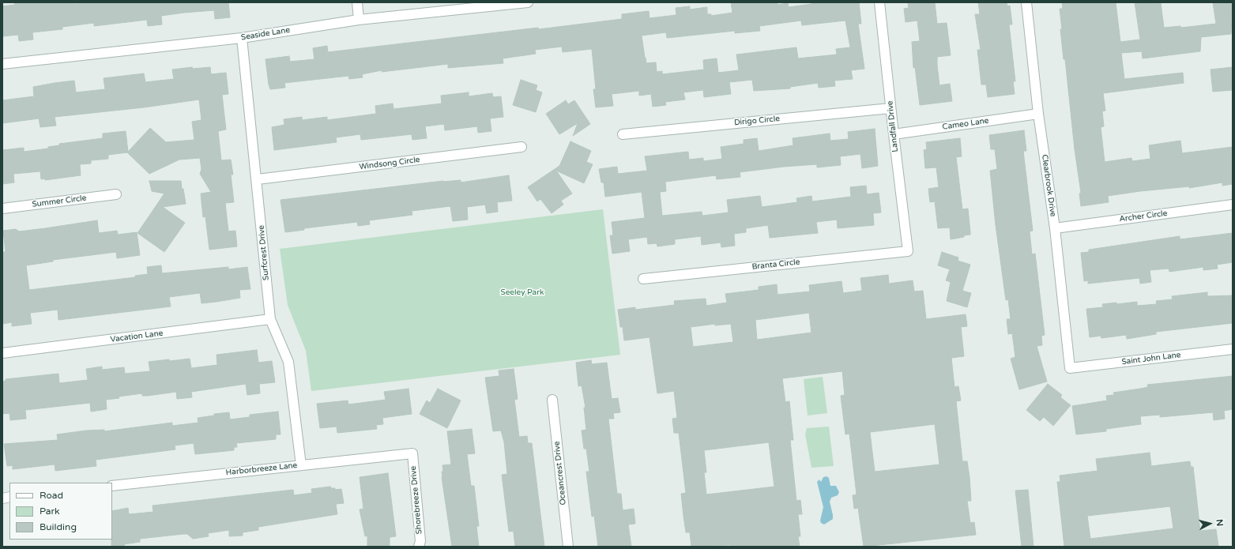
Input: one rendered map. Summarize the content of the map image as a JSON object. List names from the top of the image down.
{
  "streets": {
    "street": [
      "Seaside Lane",
      "Dirigo Circle",
      "Cameo Lane",
      "Landfall Drive",
      "Windsong Circle",
      "Clearbrook Drive",
      "Summer Circle",
      "Archer Circle",
      "Surfcrest Drive",
      "Branta Circle",
      "Vacation Lane",
      "Saint John Lane",
      "Harborbreeze Lane",
      "Oceancrest Drive",
      "Shorebreeze Drive"
    ]
  },
  "crossings": [
    ["Seaside Lane", "Surfcrest Drive"],
    ["Dirigo Circle", "Landfall Drive"],
    ["Cameo Lane", "Landfall Drive"],
    ["Cameo Lane", "Clearbrook Drive"],
    ["Landfall Drive", "Branta Circle"],
    ["Windsong Circle", "Surfcrest Drive"],
    ["Clearbrook Drive", "Archer Circle"],
    ["Clearbrook Drive", "Saint John Lane"],
    ["Surfcrest Drive", "Vacation Lane"],
    ["Surfcrest Drive", "Harborbreeze Lane"],
    ["Harborbreeze Lane", "Shorebreeze Drive"]
  ],
  "parks": ["Seeley Park"],
  "legend": ["Road", "Park", "Building"],
  "north": "right"
}
